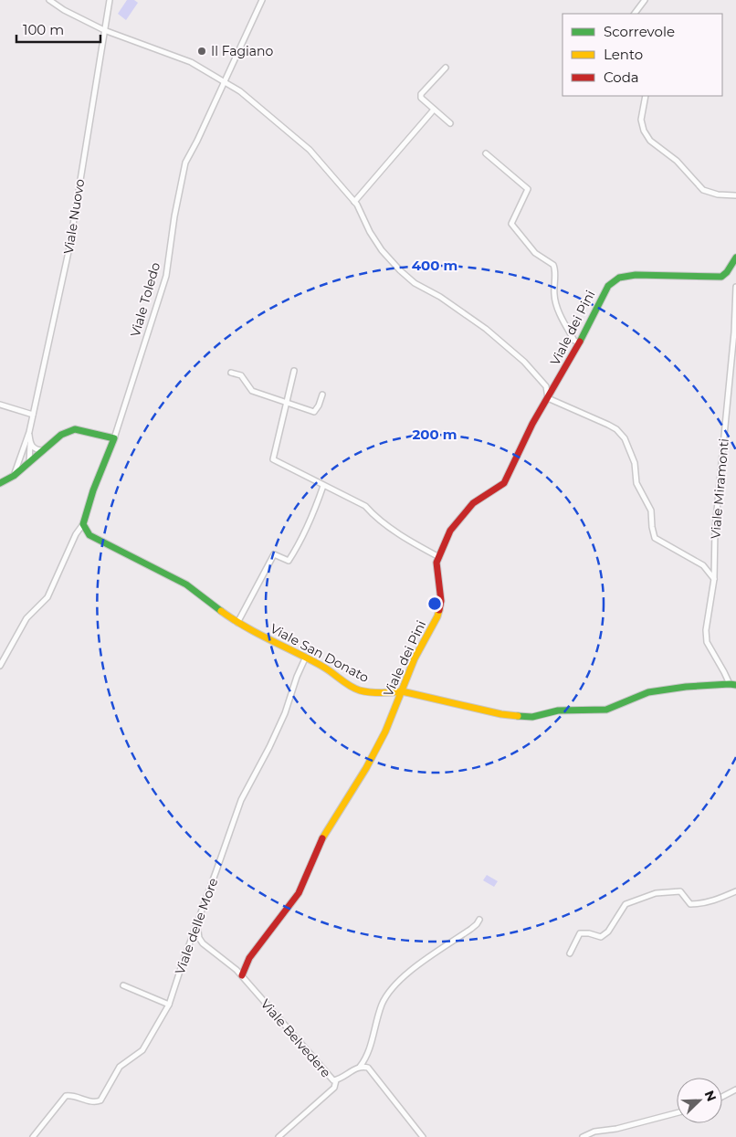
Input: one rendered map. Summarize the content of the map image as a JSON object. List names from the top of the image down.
{
  "streets": {
    "street": [
      "Viale Nuovo",
      "Viale Toledo",
      "Viale dei Pini",
      "Viale Miramonti",
      "Viale San Donato",
      "Viale delle More",
      "Viale Belvedere"
    ]
  },
  "crossings": [
    ["Viale Toledo", "Viale San Donato"],
    ["Viale dei Pini", "Viale San Donato"],
    ["Viale dei Pini", "Viale Belvedere"],
    ["Viale Miramonti", "Viale San Donato"],
    ["Viale San Donato", "Viale delle More"],
    ["Viale delle More", "Viale Belvedere"]
  ],
  "places": ["Il Fagiano"],
  "legend": ["Scorrevole", "Lento", "Coda"],
  "scale_bar": "100 m",
  "north": "top right",
  "rings": ["400 m", "200 m"]
}
